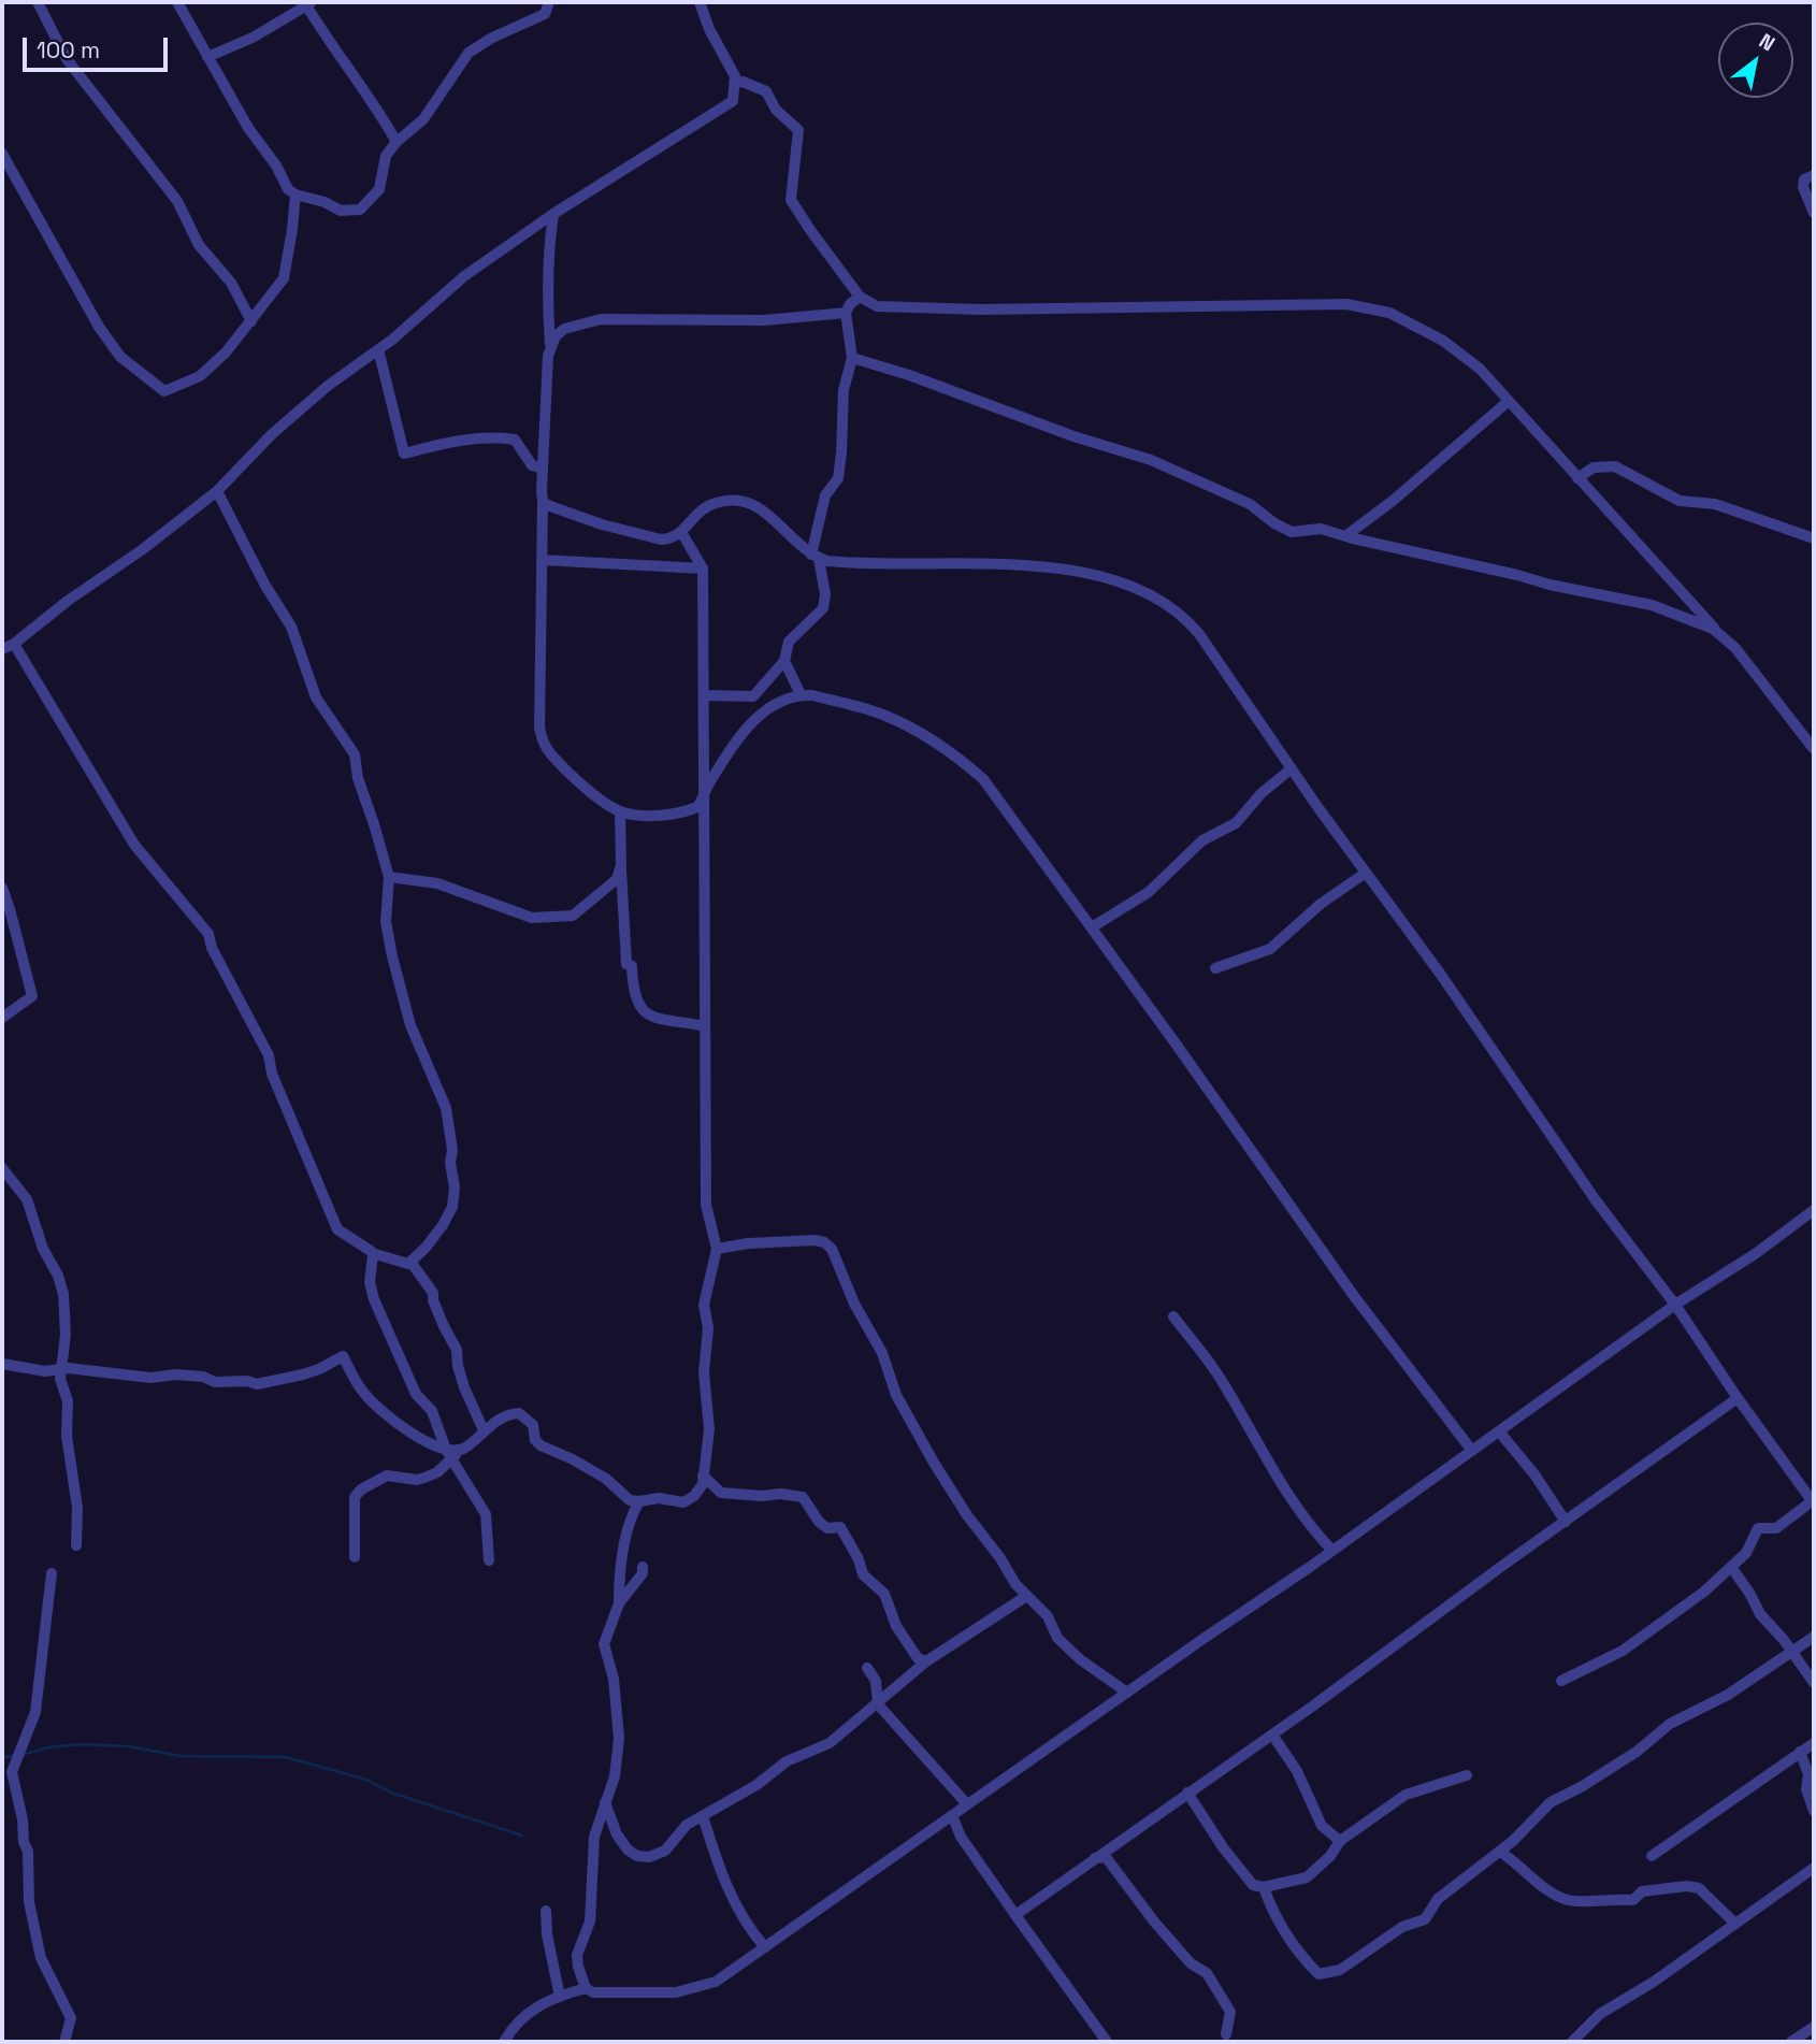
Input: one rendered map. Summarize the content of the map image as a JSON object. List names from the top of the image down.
{
  "scale_bar": "100 m",
  "north": "top right"
}
